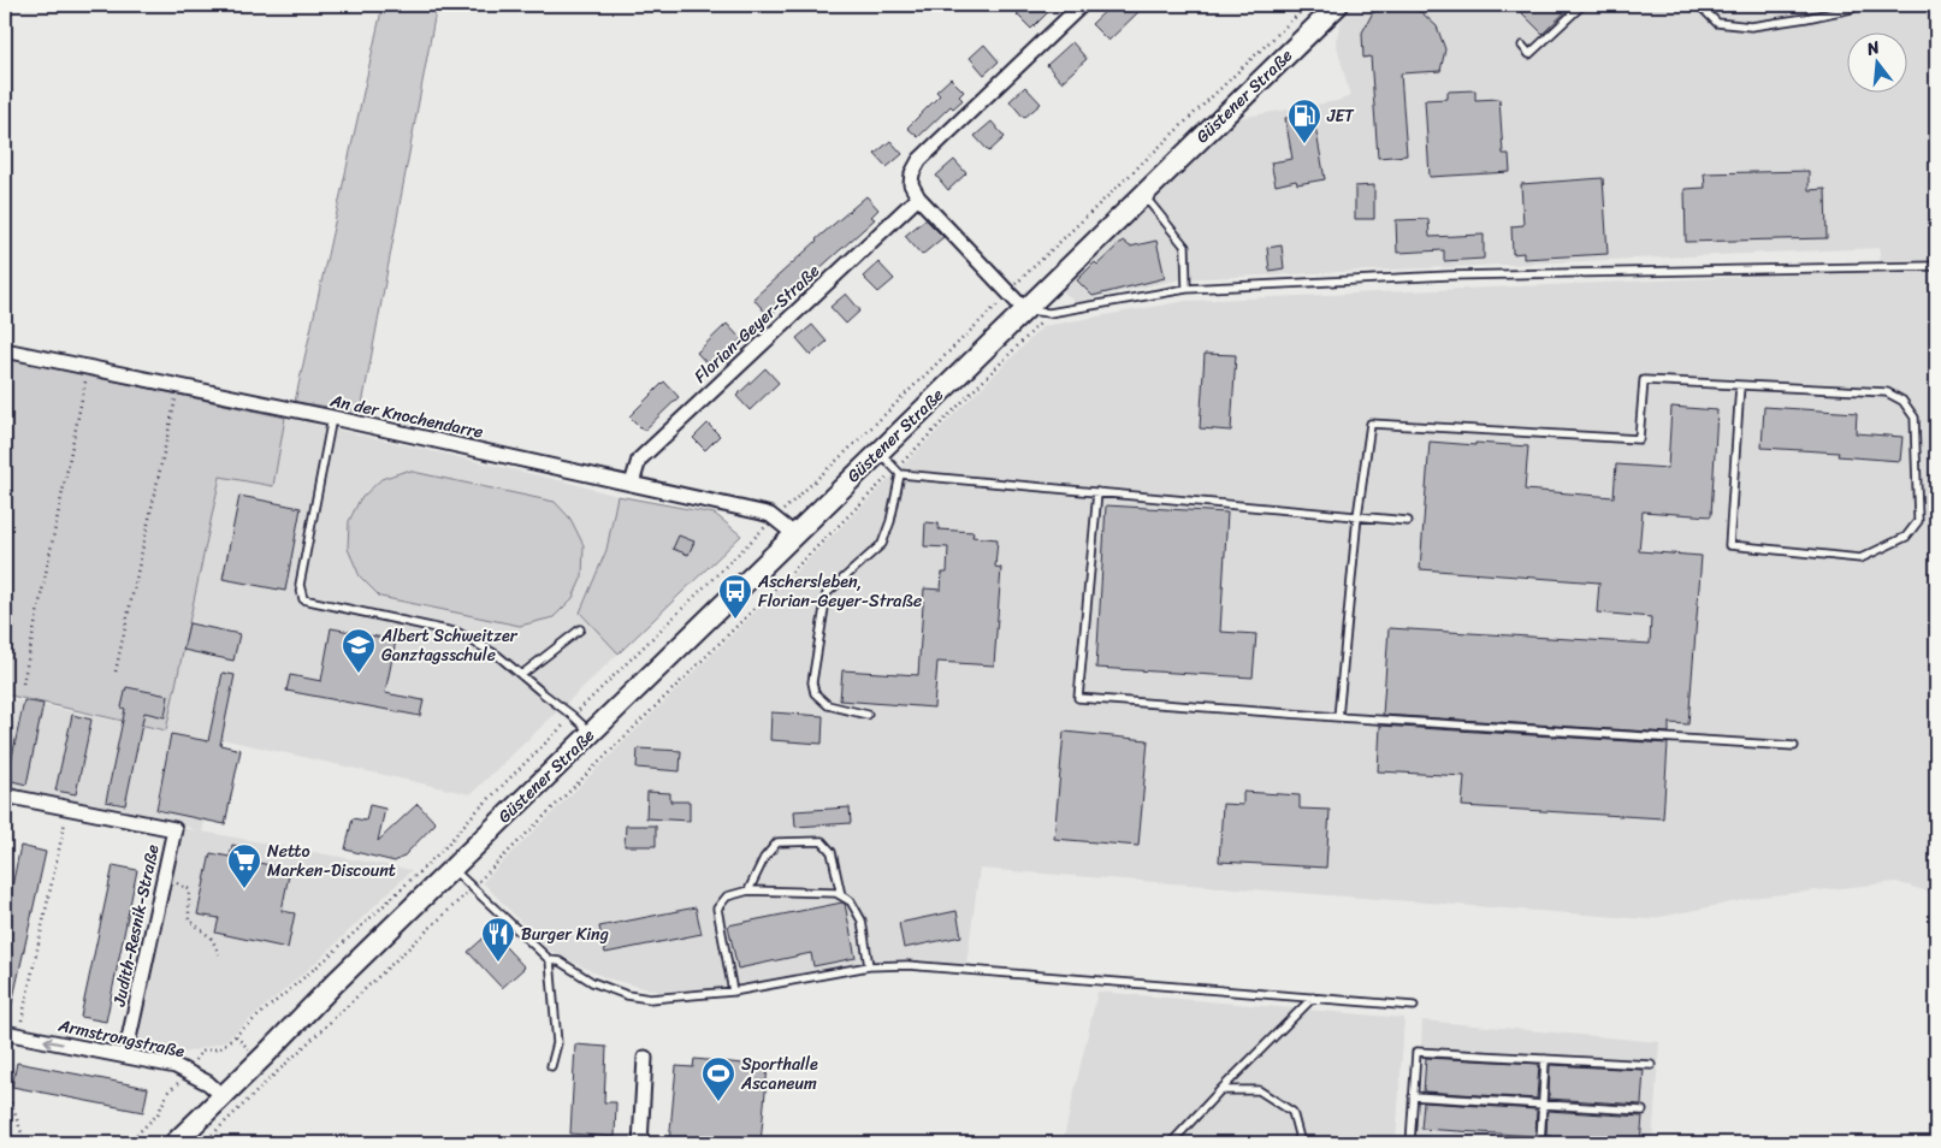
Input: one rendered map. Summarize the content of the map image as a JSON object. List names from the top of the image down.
{
  "streets": {
    "main road": ["Güstener Straße"],
    "street": [
      "Florian-Geyer-Straße",
      "An der Knochendarre",
      "Judith-Resnik-Straße",
      "Armstrongstraße"
    ]
  },
  "crossings": [
    ["Güstener Straße", "An der Knochendarre"],
    ["Güstener Straße", "Armstrongstraße"],
    ["Florian-Geyer-Straße", "An der Knochendarre"],
    ["Judith-Resnik-Straße", "Armstrongstraße"]
  ],
  "one_way": ["Armstrongstraße"],
  "places": {
    "fuel station": ["JET"],
    "bus stop": ["Aschersleben, Florian-Geyer-Straße"],
    "school or university": ["Albert Schweitzer Ganztagsschule"],
    "supermarket": ["Netto Marken-Discount"],
    "restaurant": ["Burger King"],
    "sports": ["Sporthalle Ascaneum"]
  },
  "north": "top"
}
